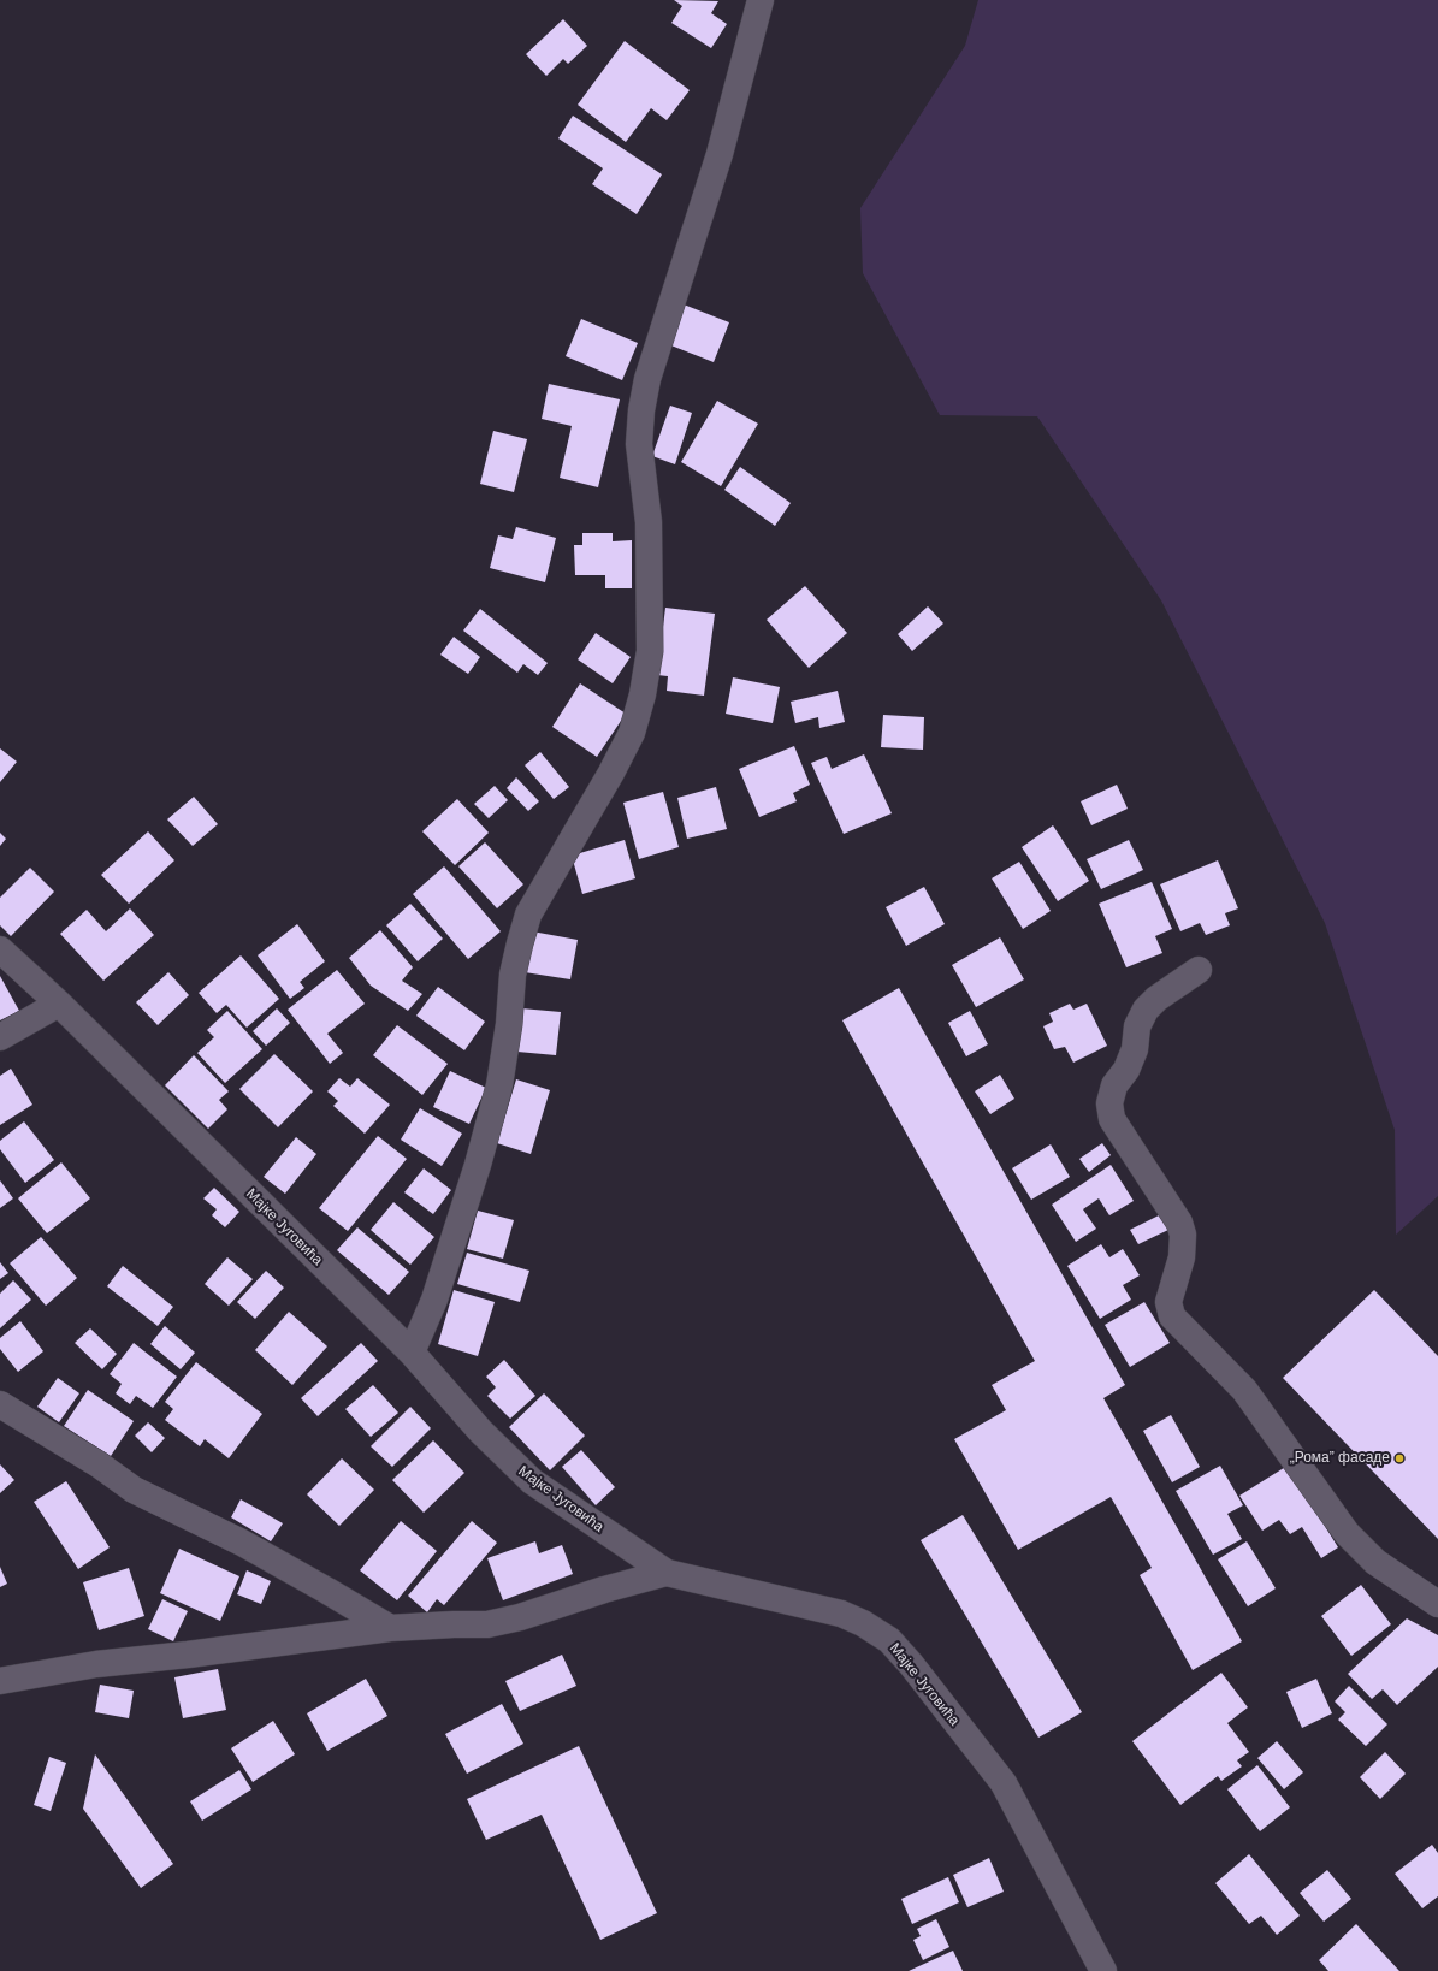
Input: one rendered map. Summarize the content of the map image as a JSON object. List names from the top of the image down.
{
  "streets": {
    "street": ["Мајке Југовића"]
  },
  "places": ["„Рома” фасаде"]
}
